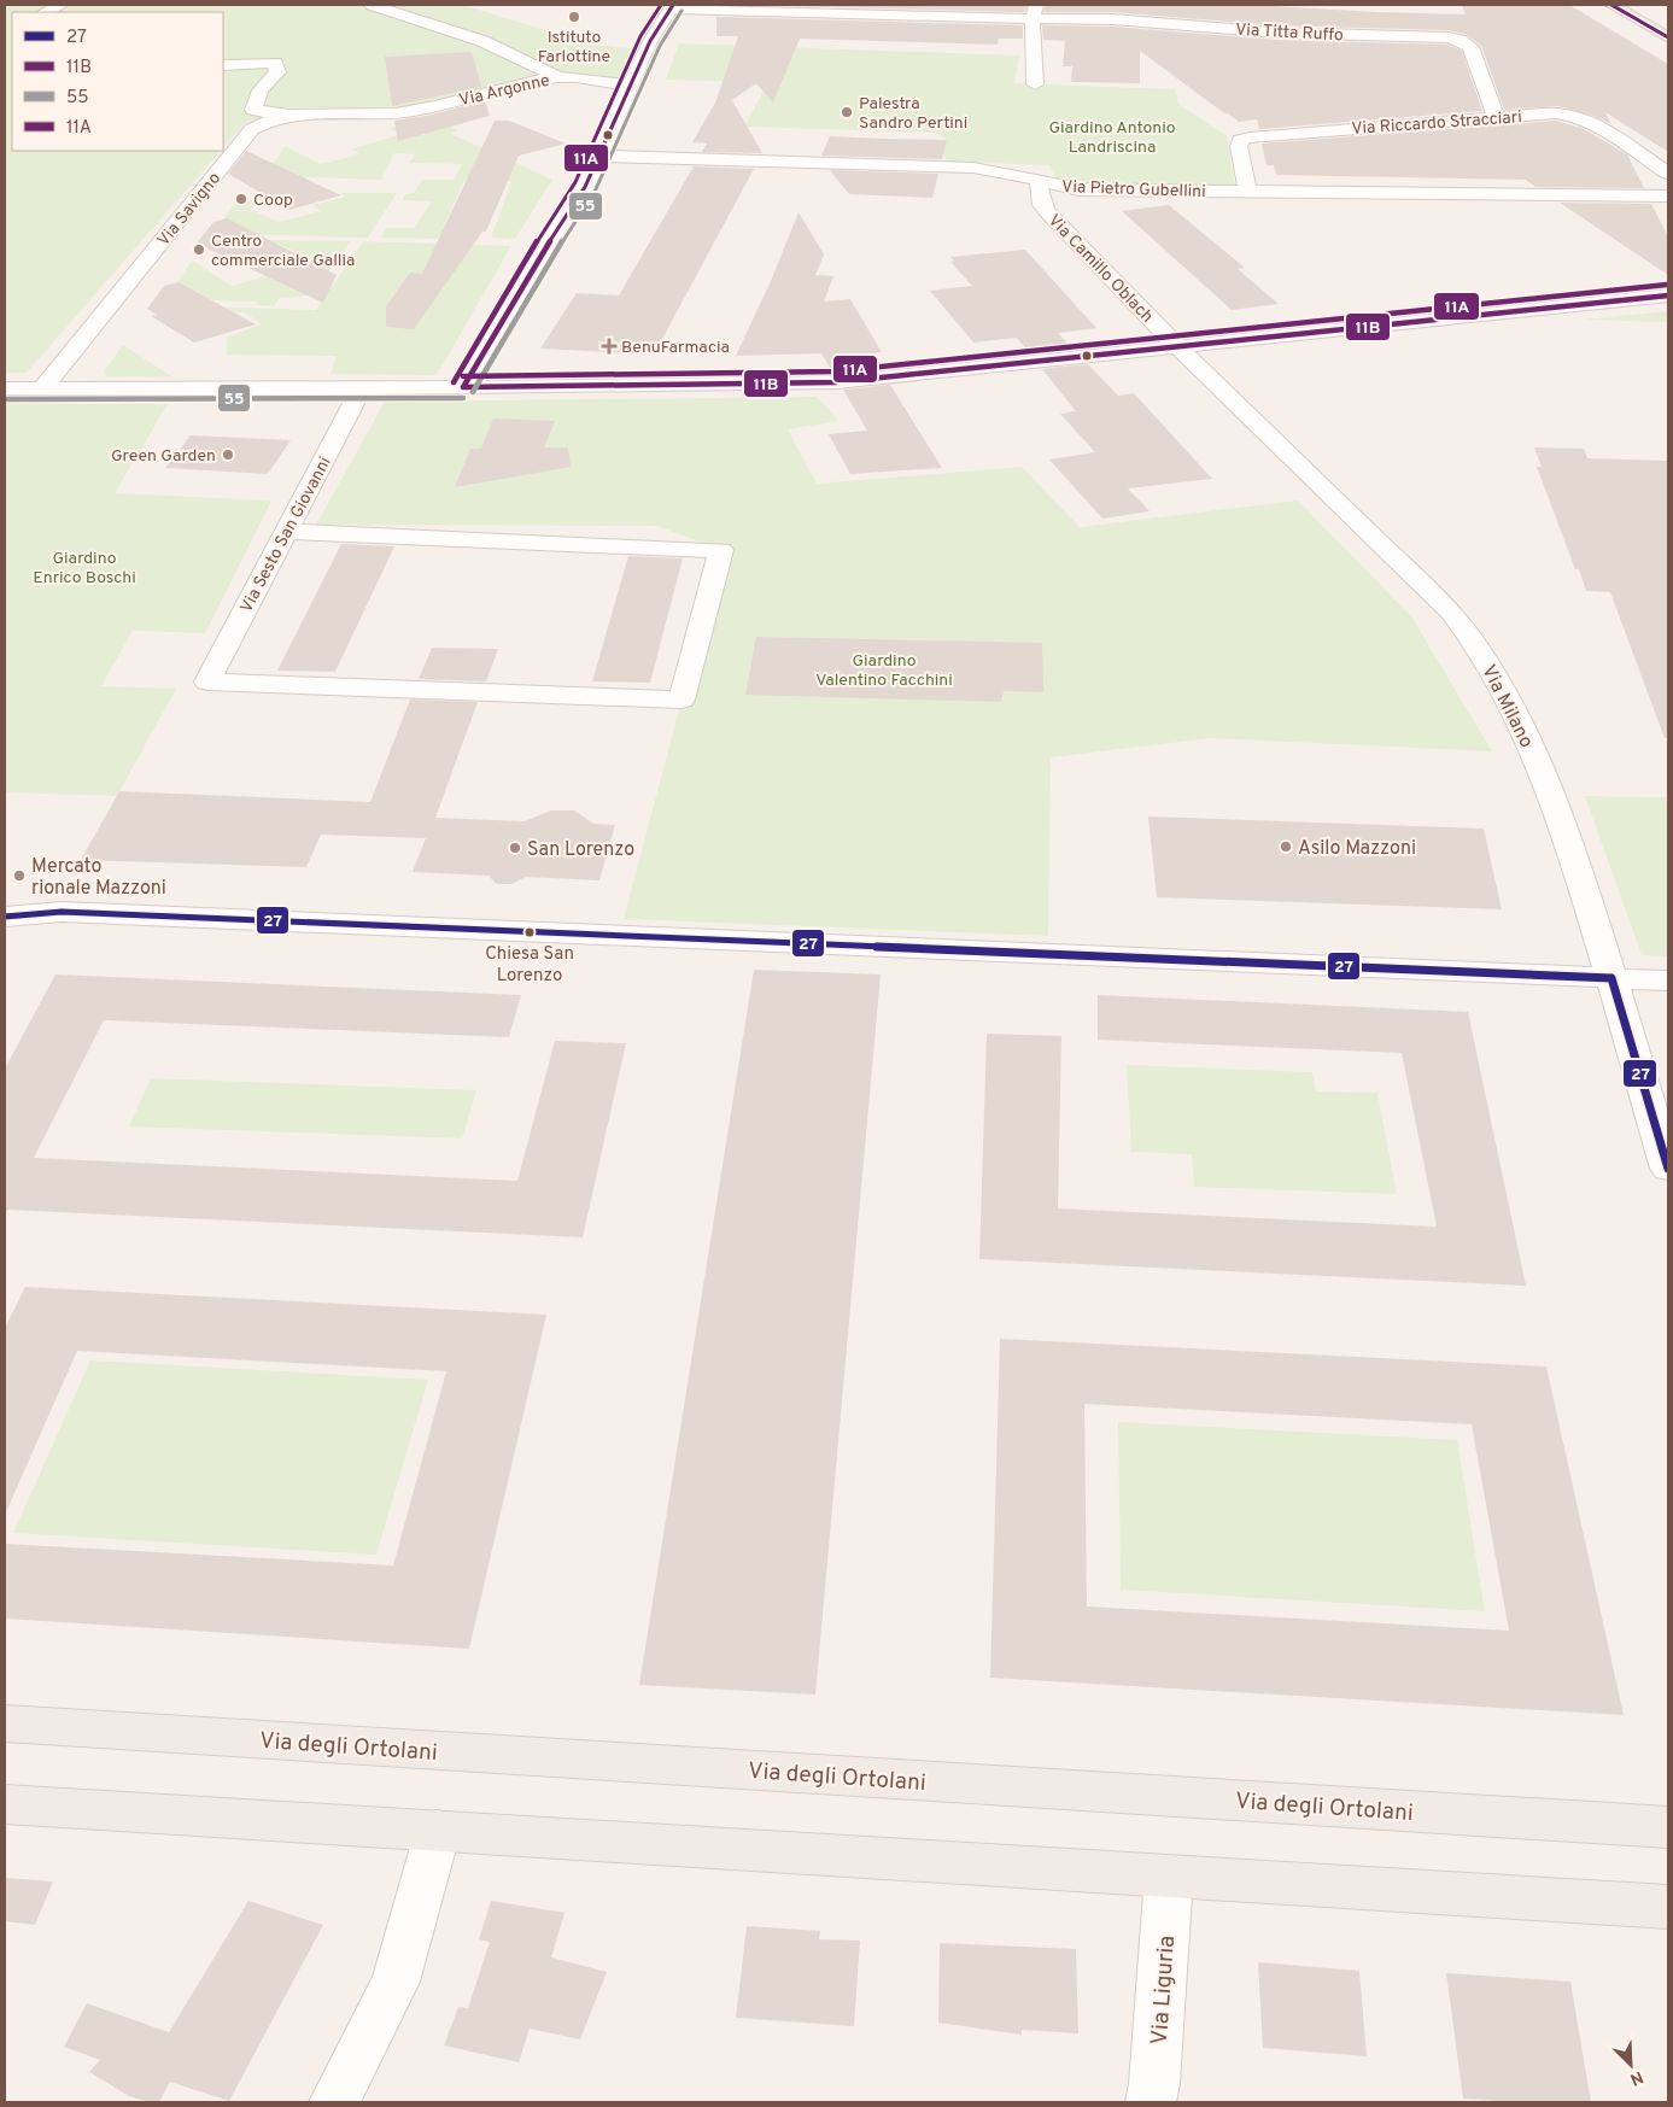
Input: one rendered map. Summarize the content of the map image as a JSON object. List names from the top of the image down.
{
  "streets": {
    "main road": ["Via degli Ortolani"],
    "street": [
      "Via Titta Ruffo",
      "Via Argonne",
      "Via Riccardo Stracciari",
      "Via Pietro Gubellini",
      "Via Savigno",
      "Via Camillo Oblach",
      "Via Sesto San Giovanni",
      "Via Milano",
      "Via Liguria"
    ]
  },
  "crossings": [
    ["Via Titta Ruffo", "Via Riccardo Stracciari"],
    ["Via Argonne", "Via Savigno"],
    ["Via Riccardo Stracciari", "Via Pietro Gubellini"],
    ["Via Pietro Gubellini", "Via Camillo Oblach"],
    ["Via Camillo Oblach", "Via Milano"]
  ],
  "parks": ["Giardino Antonio Landriscina", "Giardino Enrico Boschi", "Giardino Valentino Facchini"],
  "places": {
    "other": [
      "Istituto Farlottine",
      "Palestra Sandro Pertini",
      "Coop",
      "Centro commerciale Gallia",
      "Green Garden",
      "Asilo Mazzoni",
      "San Lorenzo",
      "Mercato rionale Mazzoni",
      "Chiesa San Lorenzo"
    ],
    "health": ["BenuFarmacia"]
  },
  "lines": [
    "transit line 11B",
    "transit line 11A",
    "transit line 55",
    "transit line 27"
  ],
  "legend": [
    "27",
    "11B",
    "55",
    "11A"
  ],
  "north": "bottom right"
}
